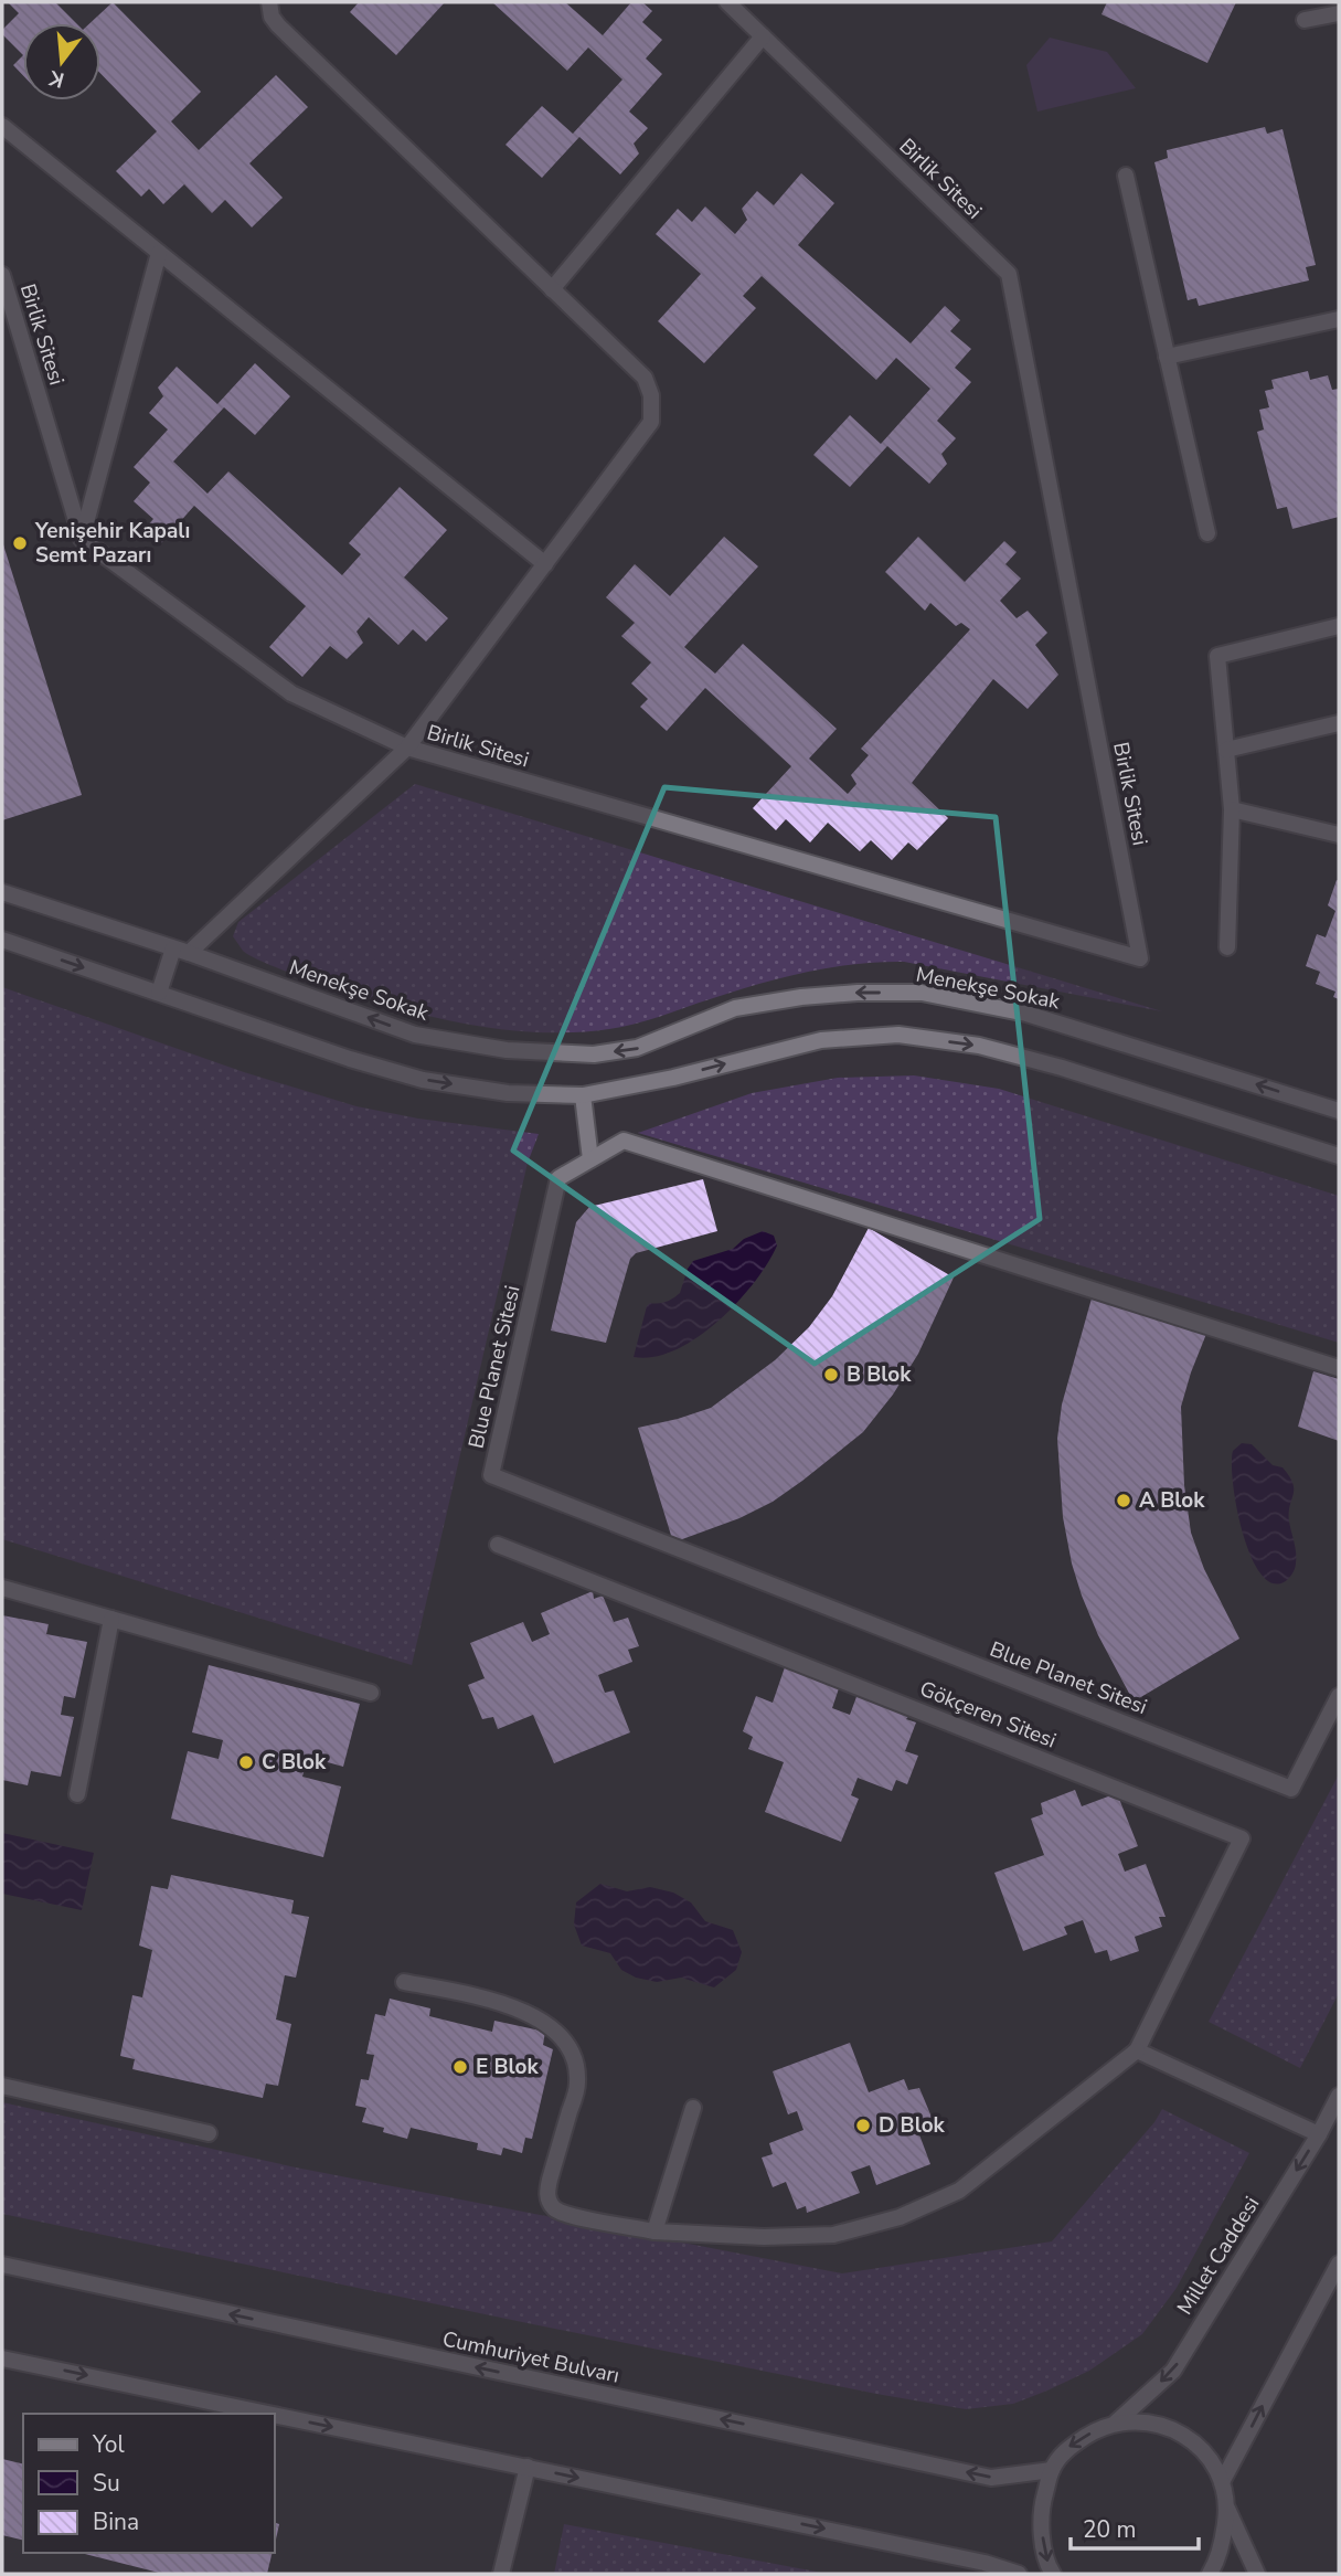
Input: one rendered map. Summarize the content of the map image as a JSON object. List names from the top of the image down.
{
  "streets": {
    "street": [
      "Birlik Sitesi",
      "Menekşe Sokak",
      "Blue Planet Sitesi",
      "Gökçeren Sitesi",
      "Millet Caddesi",
      "Cumhuriyet Bulvarı"
    ]
  },
  "crossings": [
    ["Birlik Sitesi", "Menekşe Sokak"]
  ],
  "places": [
    "Yenişehir Kapalı Semt Pazarı",
    "B Blok",
    "A Blok",
    "C Blok",
    "E Blok",
    "D Blok"
  ],
  "legend": ["Yol", "Su", "Bina"],
  "scale_bar": "20 m",
  "north": "bottom"
}
